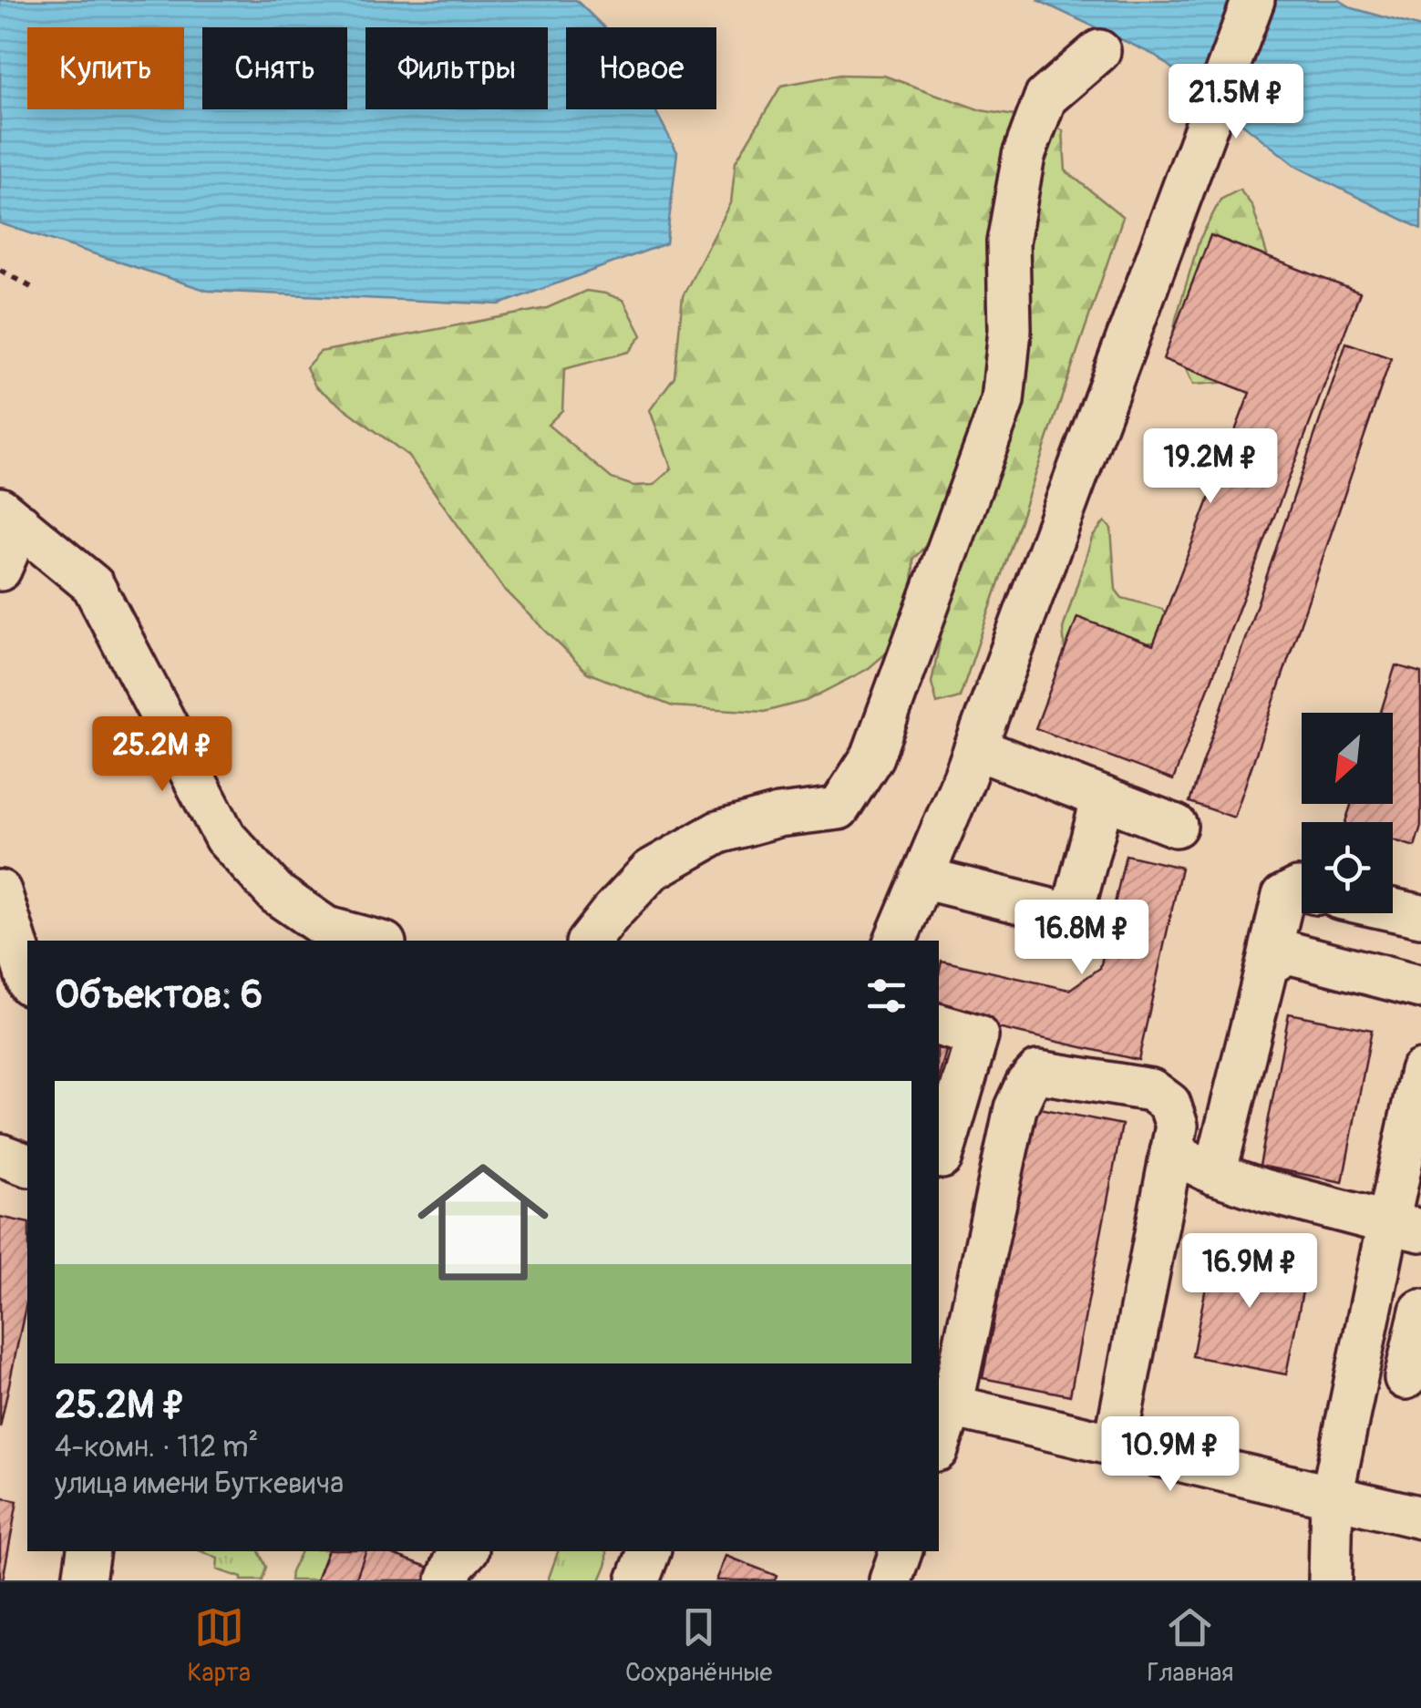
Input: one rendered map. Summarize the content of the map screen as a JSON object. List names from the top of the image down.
{
  "north": "bottom left",
  "page": {
    "chip": [
      "Купить",
      "Снять",
      "Фильтры",
      "Новое"
    ],
    "price": [
      "21.5M ₽",
      "19.2M ₽",
      "25.2M ₽",
      "16.8M ₽",
      "16.9M ₽",
      "10.9M ₽"
    ],
    "heading": "Объектов: 6",
    "list": [
      {
        "name": "25.2M ₽",
        "note": "4-комн. · 112 m² · улица имени Буткевича"
      }
    ],
    "tabs": ["Карта", "Сохранённые", "Главная"]
  }
}
